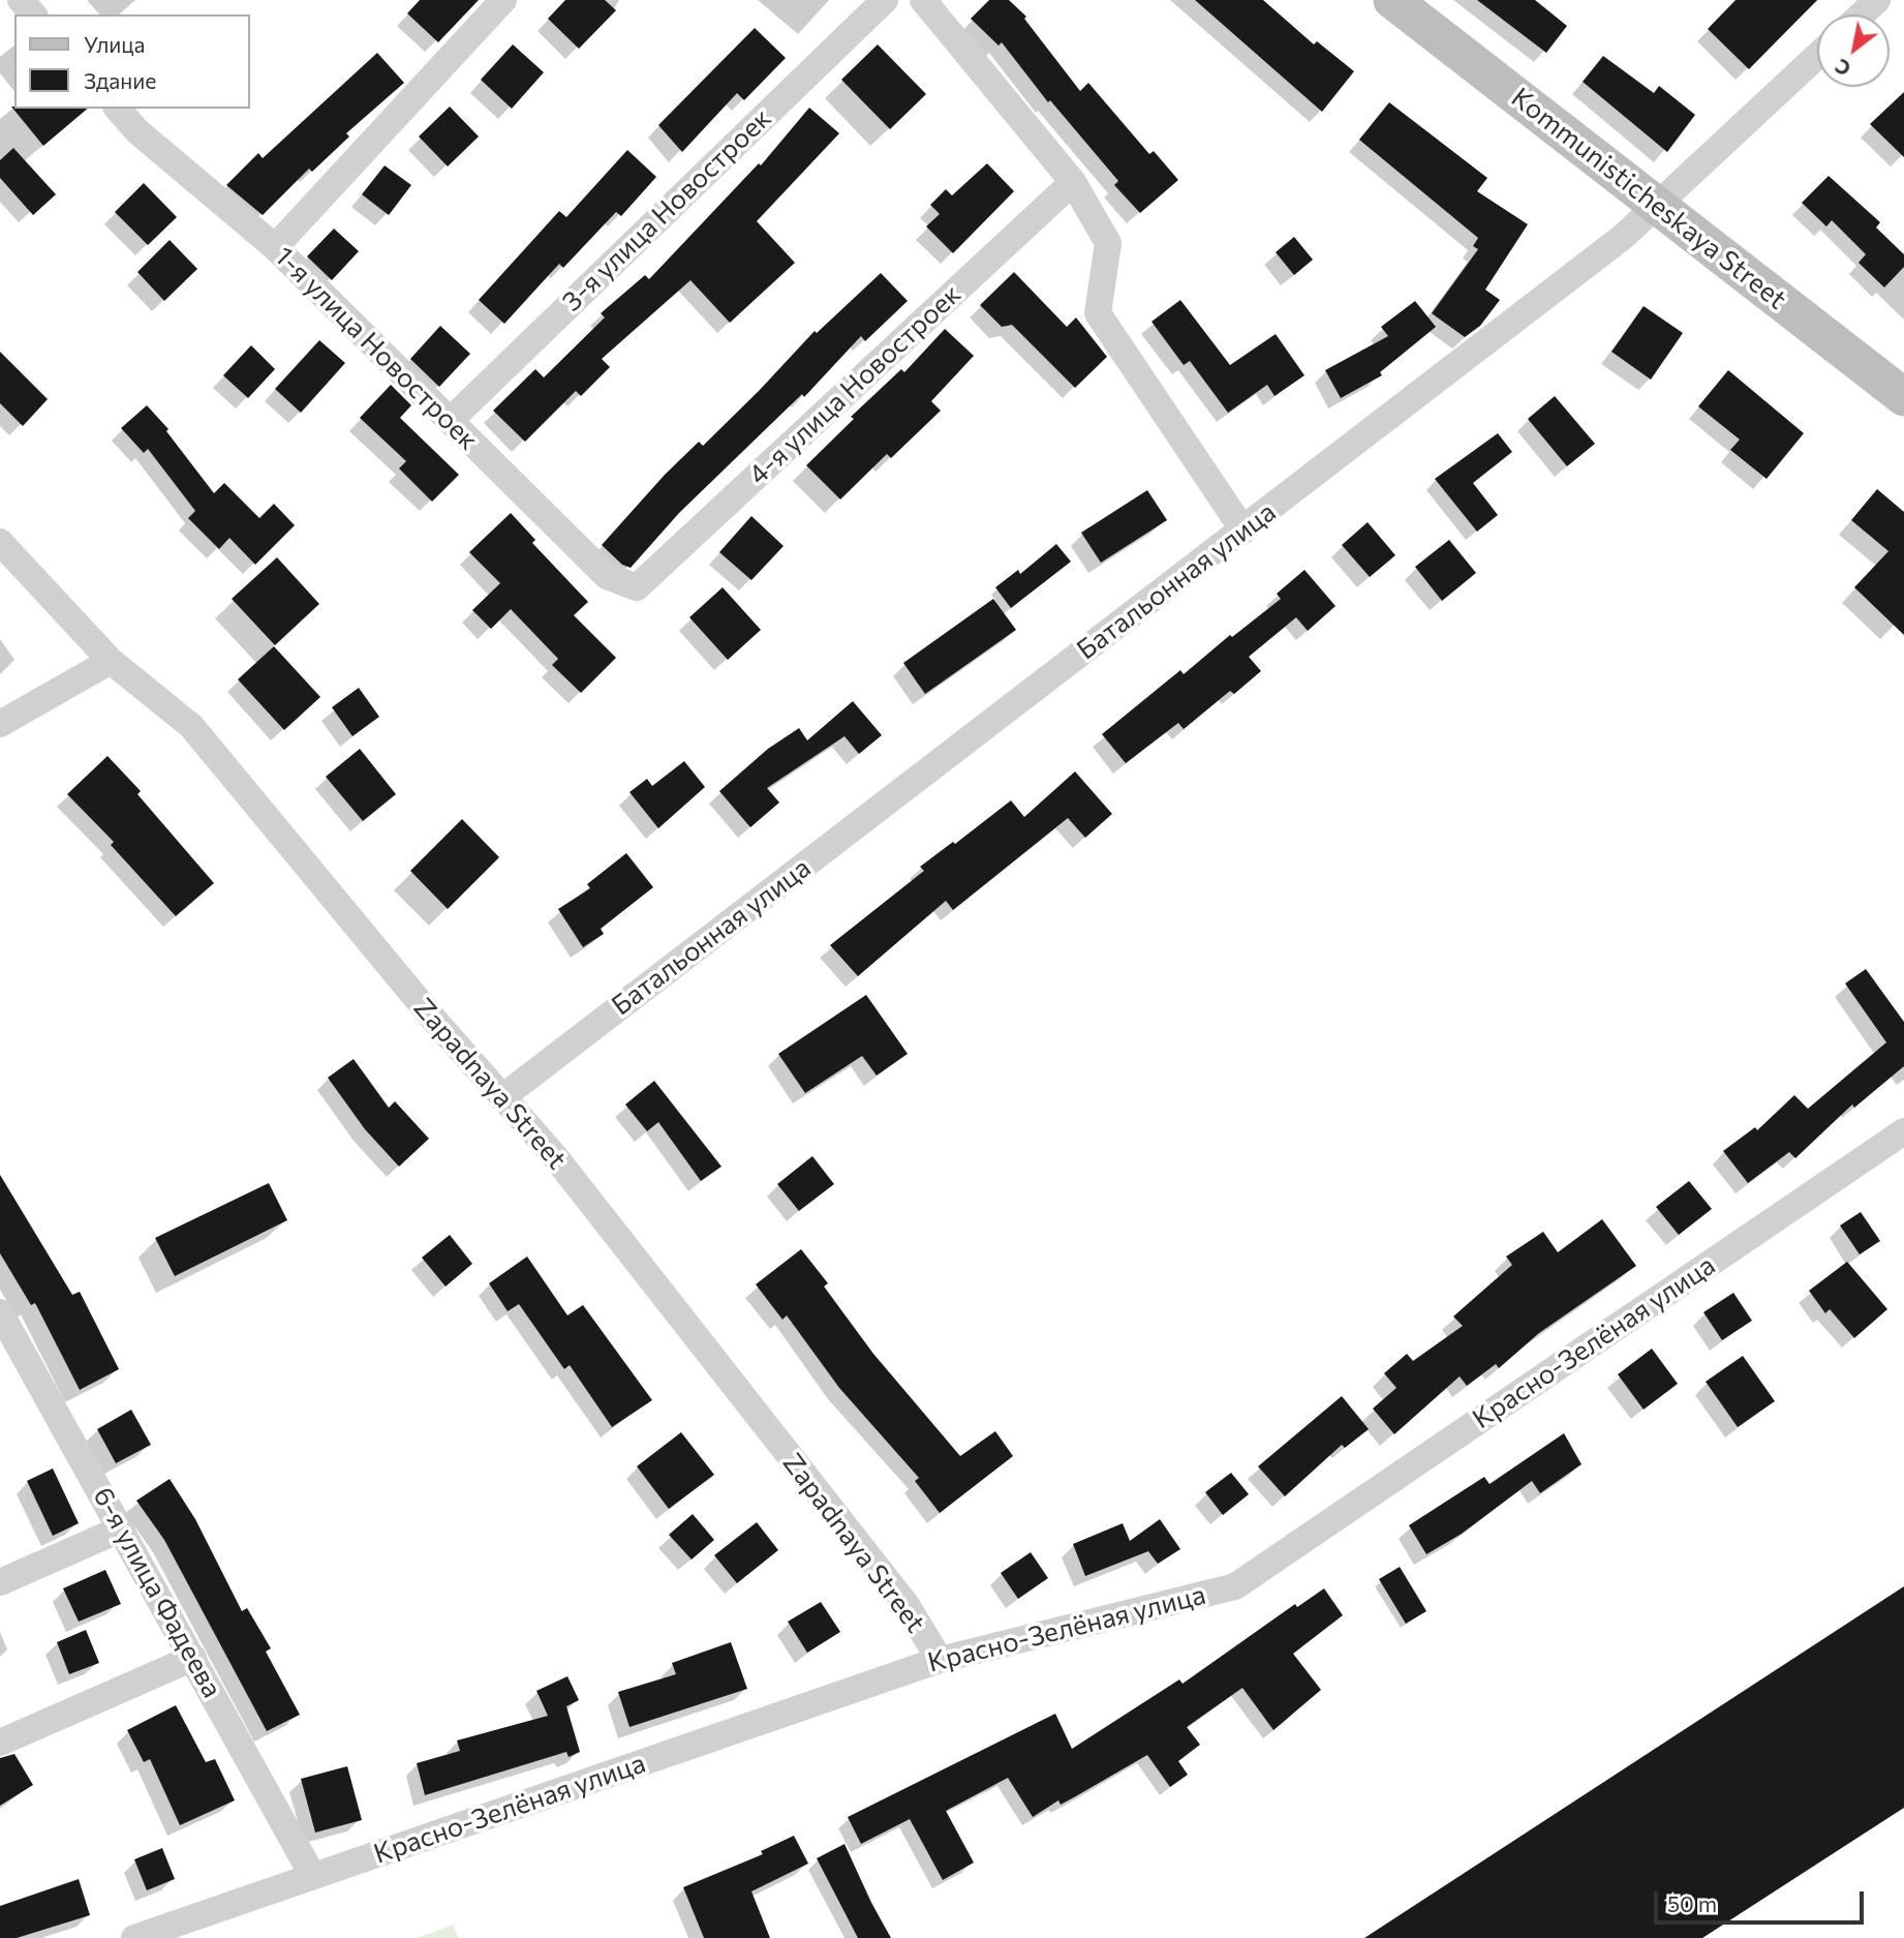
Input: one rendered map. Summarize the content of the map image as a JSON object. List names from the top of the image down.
{
  "streets": {
    "main road": ["Kommunisticheskaya Street"],
    "street": [
      "3-я улица Новостроек",
      "1-я улица Новостроек",
      "4-я улица Новостроек",
      "Батальонная улица",
      "Zapadnaya Street",
      "Красно-Зелёная улица",
      "6-я улица Фадеева"
    ]
  },
  "crossings": [
    ["Kommunisticheskaya Street", "Батальонная улица"],
    ["3-я улица Новостроек", "1-я улица Новостроек"],
    ["1-я улица Новостроек", "4-я улица Новостроек"],
    ["Батальонная улица", "Zapadnaya Street"],
    ["Zapadnaya Street", "Красно-Зелёная улица"],
    ["Красно-Зелёная улица", "6-я улица Фадеева"]
  ],
  "legend": ["Улица", "Здание"],
  "scale_bar": "50 m",
  "north": "bottom left"
}
